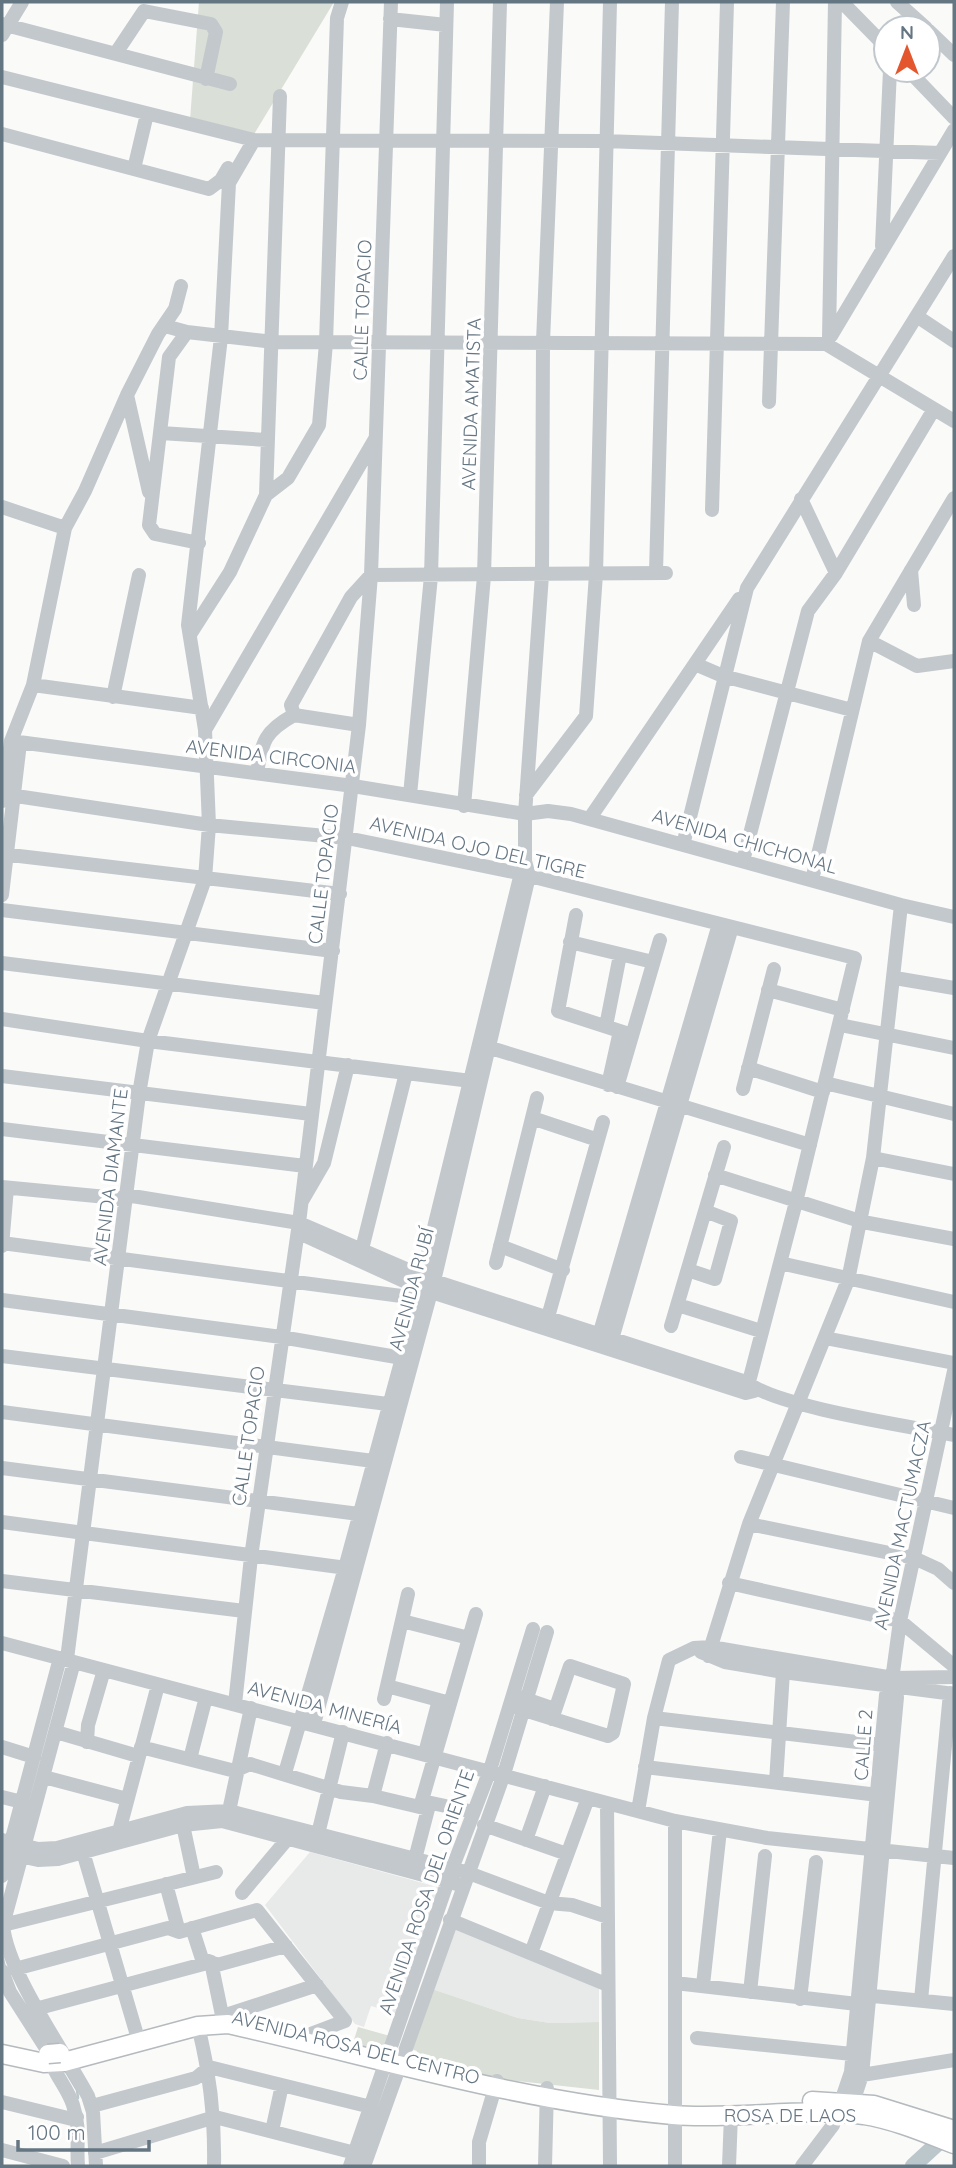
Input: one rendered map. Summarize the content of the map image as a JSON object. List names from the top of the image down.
{
  "streets": {
    "main road": ["AVENIDA ROSA DEL CENTRO", "ROSA DE LAOS"],
    "street": [
      "CALLE TOPACIO",
      "AVENIDA AMATISTA",
      "AVENIDA CIRCONIA",
      "AVENIDA CHICHONAL",
      "AVENIDA OJO DEL TIGRE",
      "AVENIDA DIAMANTE",
      "AVENIDA RUBÍ",
      "AVENIDA MACTUMACZA",
      "AVENIDA MINERÍA",
      "CALLE 2",
      "AVENIDA ROSA DEL ORIENTE"
    ]
  },
  "crossings": [
    ["CALLE TOPACIO", "AVENIDA CIRCONIA"],
    ["CALLE TOPACIO", "AVENIDA OJO DEL TIGRE"],
    ["CALLE TOPACIO", "AVENIDA MINERÍA"],
    ["AVENIDA AMATISTA", "AVENIDA CIRCONIA"],
    ["AVENIDA CIRCONIA", "AVENIDA CHICHONAL"],
    ["AVENIDA CIRCONIA", "AVENIDA DIAMANTE"],
    ["AVENIDA CIRCONIA", "AVENIDA RUBÍ"],
    ["AVENIDA CHICHONAL", "AVENIDA RUBÍ"],
    ["AVENIDA OJO DEL TIGRE", "AVENIDA DIAMANTE"],
    ["AVENIDA OJO DEL TIGRE", "AVENIDA RUBÍ"],
    ["AVENIDA DIAMANTE", "AVENIDA MINERÍA"],
    ["AVENIDA RUBÍ", "AVENIDA MINERÍA"],
    ["AVENIDA MACTUMACZA", "CALLE 2"],
    ["AVENIDA MINERÍA", "CALLE 2"],
    ["AVENIDA MINERÍA", "AVENIDA ROSA DEL ORIENTE"],
    ["AVENIDA ROSA DEL ORIENTE", "AVENIDA ROSA DEL CENTRO"],
    ["AVENIDA ROSA DEL CENTRO", "ROSA DE LAOS"]
  ],
  "scale_bar": "100 m",
  "north": "top"
}
